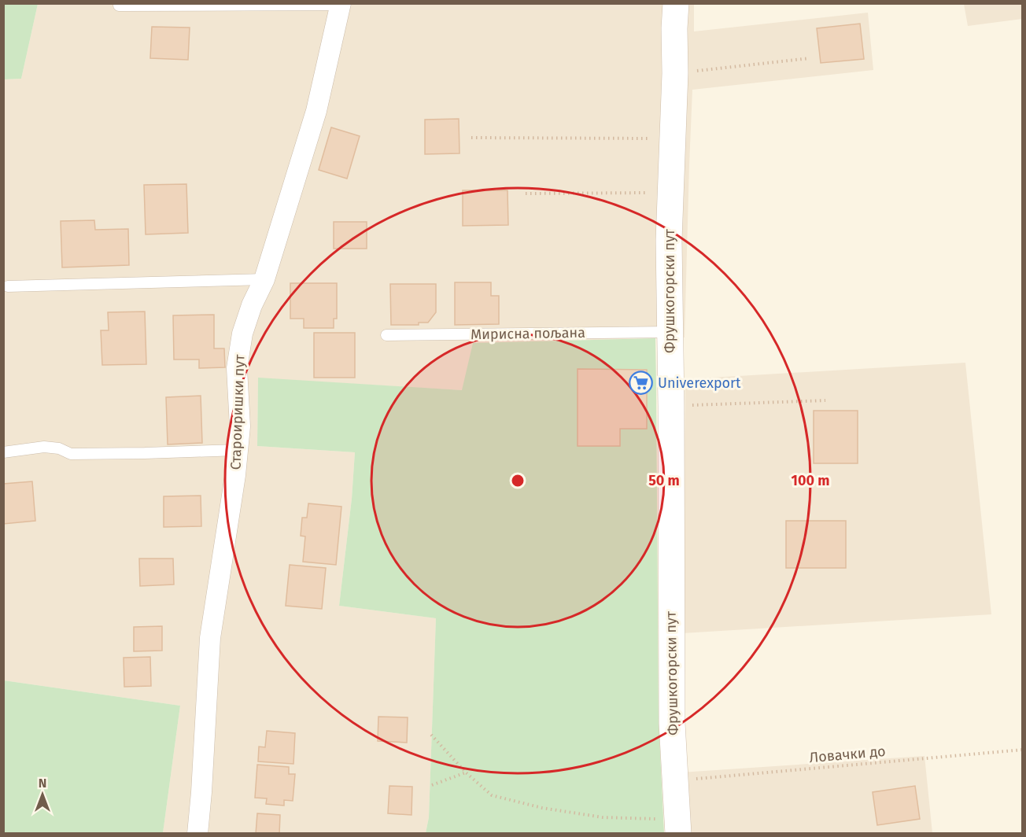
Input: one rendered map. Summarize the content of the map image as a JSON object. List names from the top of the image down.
{
  "streets": {
    "street": ["Фрушкогорски пут", "Староиришки пут"],
    "lane": ["Мирисна пољана"],
    "path": ["Ловачки до"]
  },
  "crossings": [
    ["Фрушкогорски пут", "Мирисна пољана"],
    ["Фрушкогорски пут", "Ловачки до"]
  ],
  "places": {
    "supermarket": ["Univerexport"]
  },
  "north": "top",
  "rings": ["50 m", "100 m"]
}
